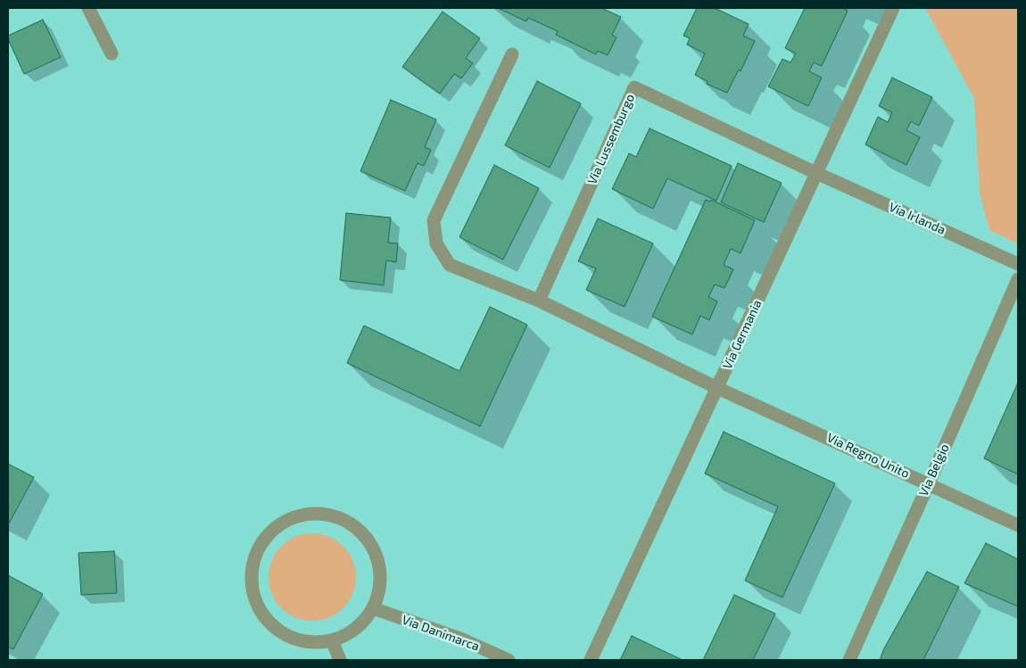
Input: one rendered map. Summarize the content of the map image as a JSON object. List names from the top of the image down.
{
  "streets": {
    "street": [
      "Via Lussemburgo",
      "Via Irlanda",
      "Via Germania",
      "Via Regno Unito",
      "Via Belgio",
      "Via Danimarca"
    ]
  },
  "crossings": [
    ["Via Lussemburgo", "Via Irlanda"],
    ["Via Lussemburgo", "Via Germania"],
    ["Via Irlanda", "Via Germania"],
    ["Via Germania", "Via Regno Unito"],
    ["Via Regno Unito", "Via Belgio"]
  ]
}
